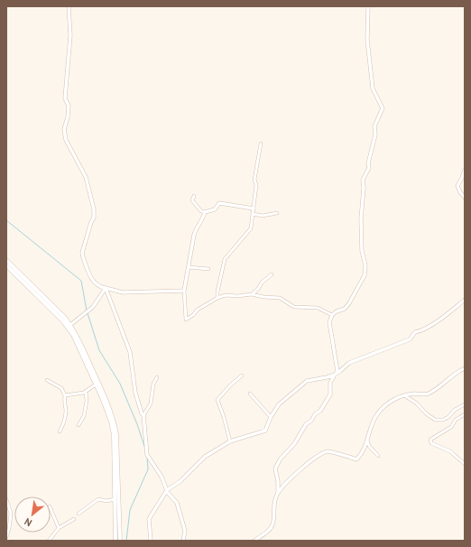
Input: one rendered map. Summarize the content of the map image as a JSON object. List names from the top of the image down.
{
  "north": "bottom left"
}
